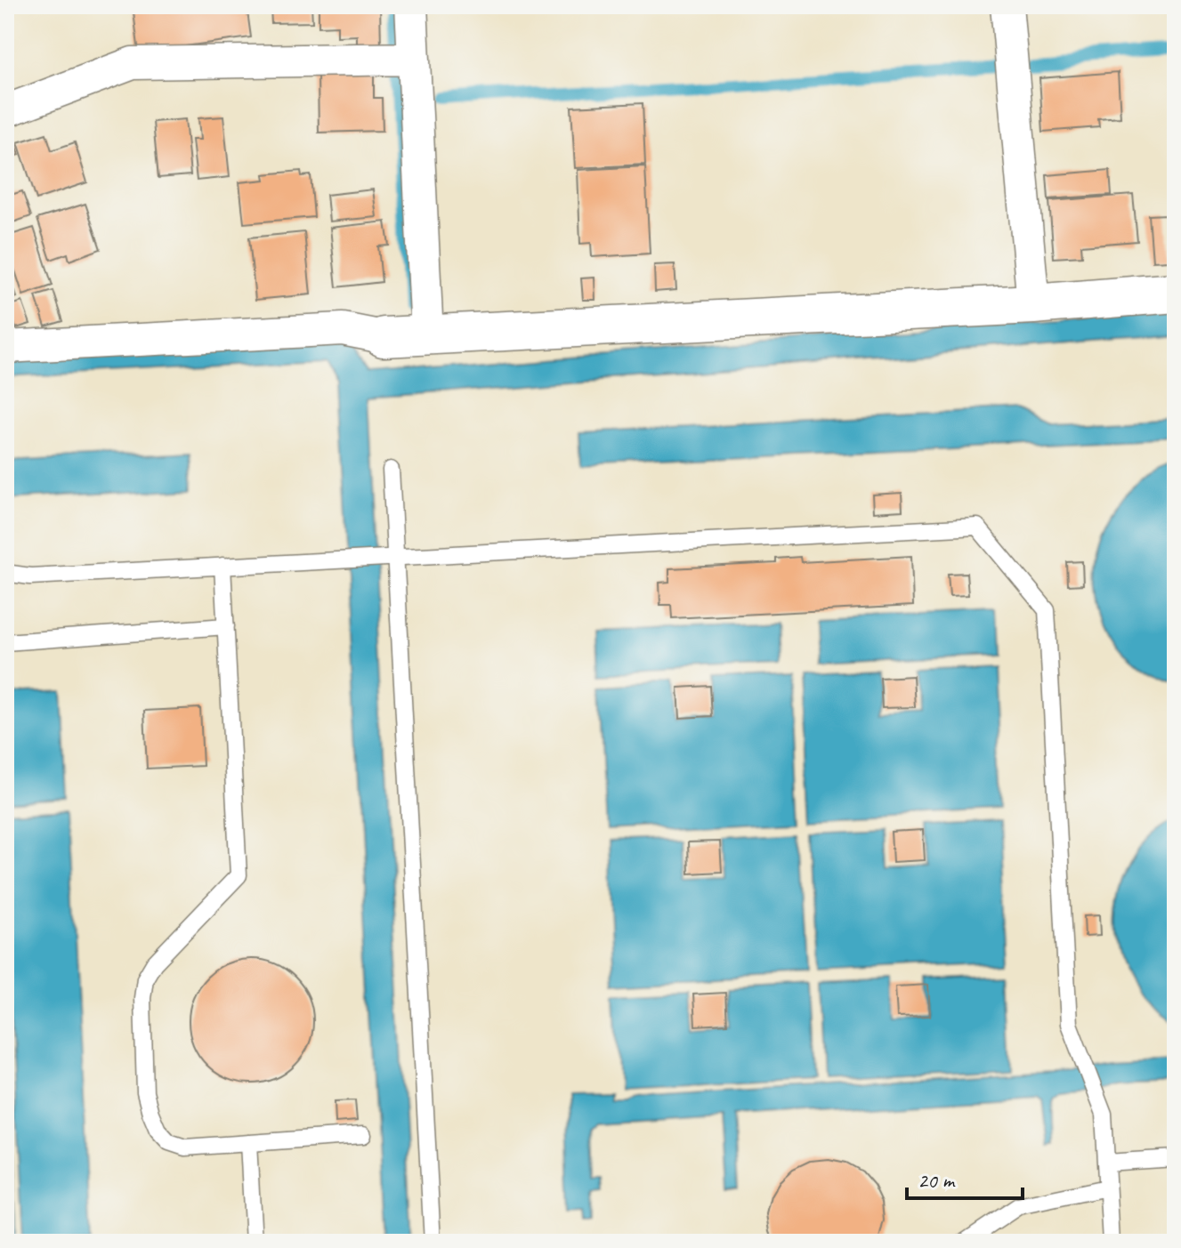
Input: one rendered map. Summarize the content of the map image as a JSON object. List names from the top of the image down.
{
  "scale_bar": "20 m"
}
